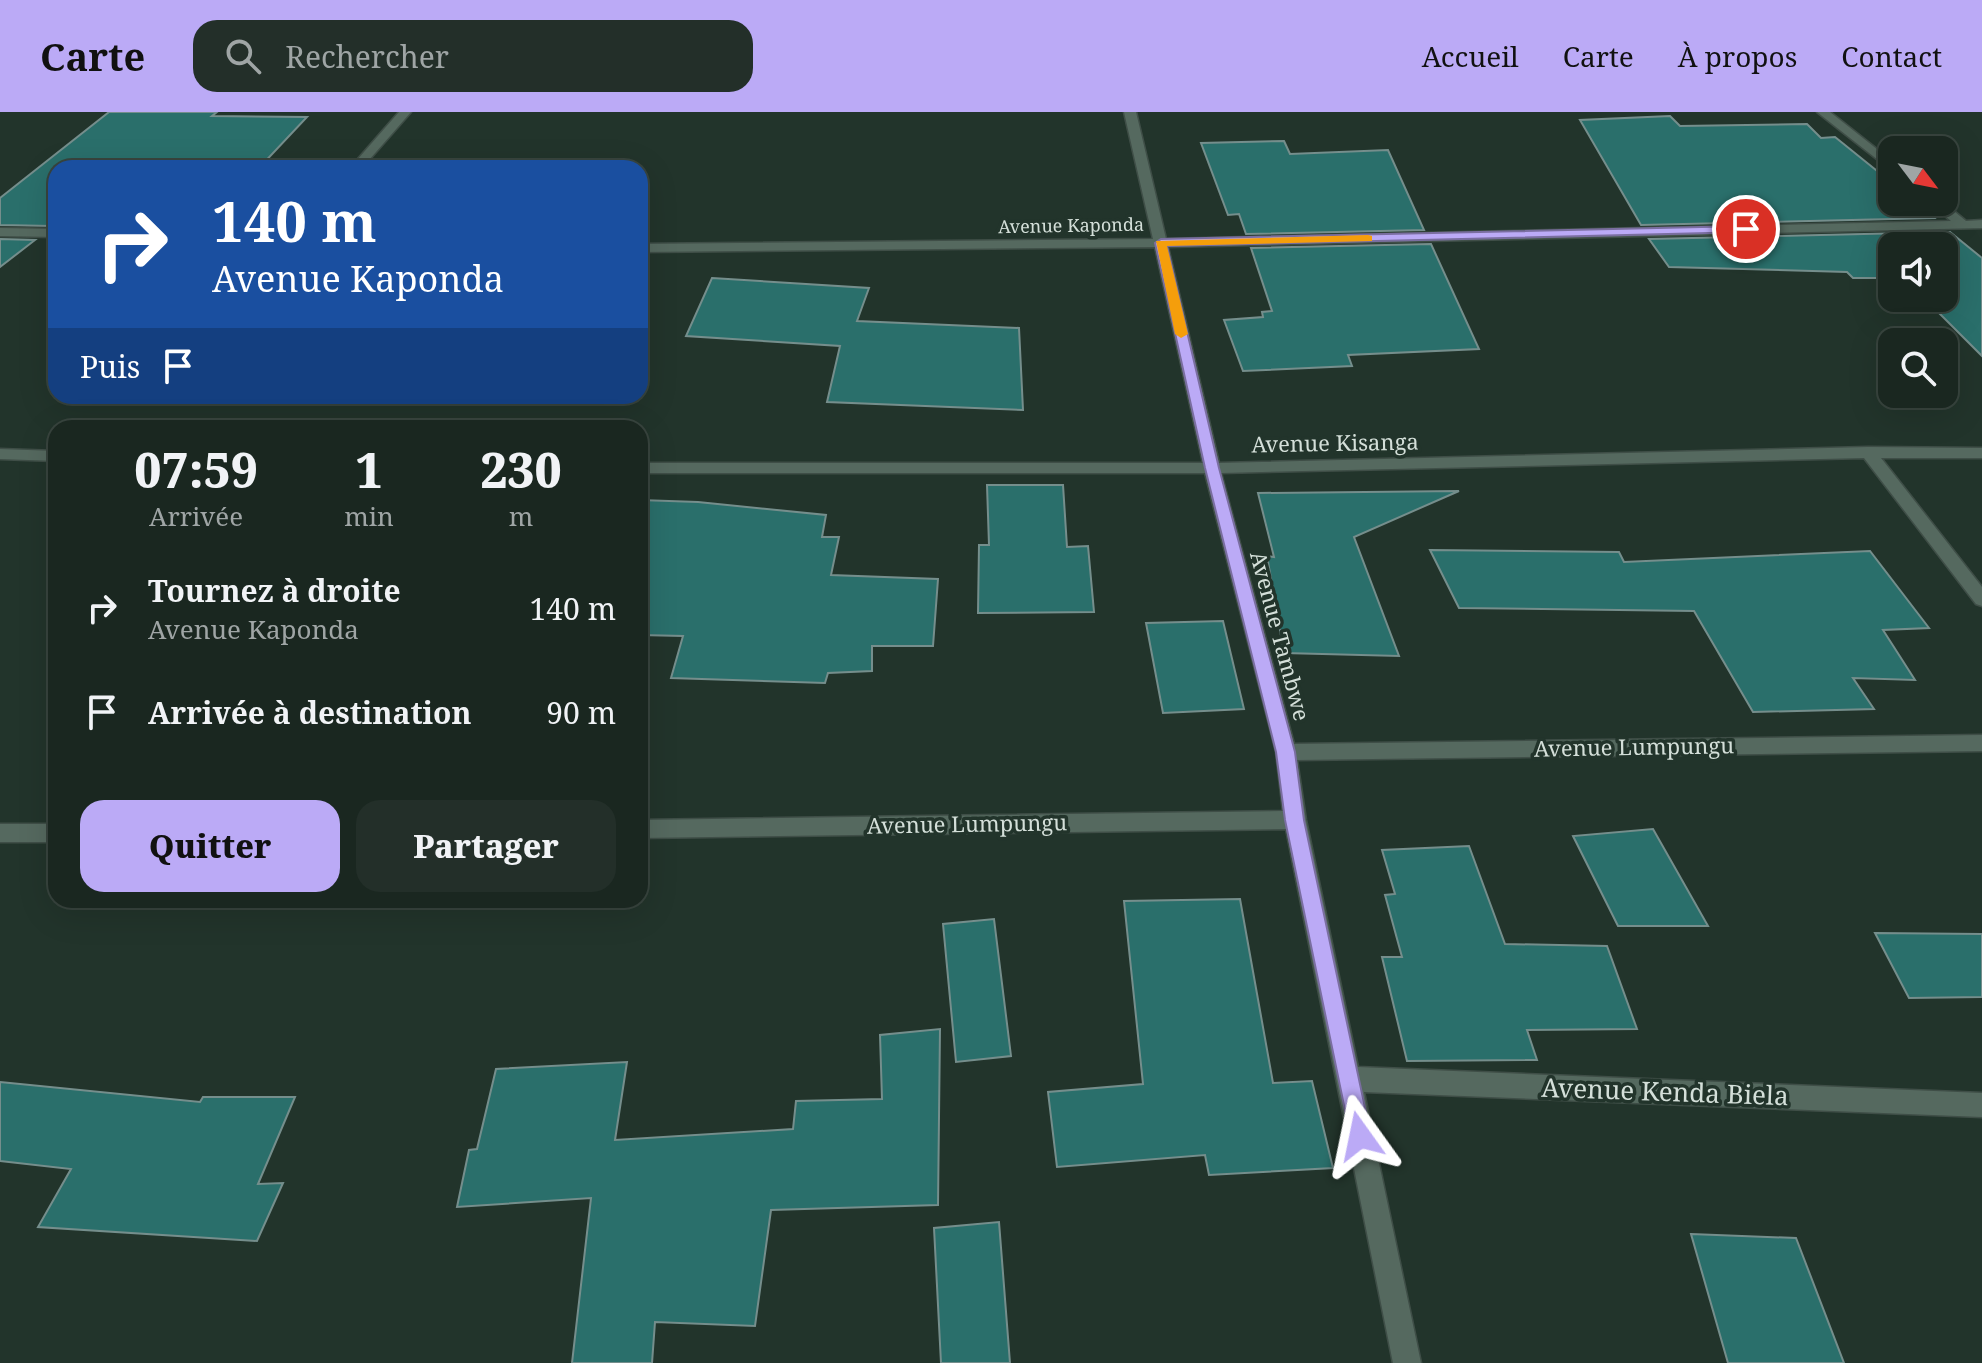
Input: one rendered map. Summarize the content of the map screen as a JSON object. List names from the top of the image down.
{
  "streets": {
    "street": [
      "Avenue Kaponda",
      "Avenue Kisanga",
      "Avenue Tambwe",
      "Avenue Lumpungu",
      "Avenue Kenda Biela"
    ]
  },
  "crossings": [
    ["Avenue Kaponda", "Avenue Tambwe"],
    ["Avenue Kisanga", "Avenue Tambwe"],
    ["Avenue Tambwe", "Avenue Lumpungu"],
    ["Avenue Tambwe", "Avenue Kenda Biela"]
  ],
  "north": "bottom right",
  "page": {
    "header": "Carte",
    "search": "Rechercher",
    "nav": [
      "Accueil",
      "Carte",
      "À propos",
      "Contact"
    ],
    "turn": ["140 m", "Avenue Kaponda"],
    "then": "Puis",
    "eta": [
      "07:59",
      "Arrivée",
      "1",
      "min",
      "230",
      "m"
    ],
    "list": [
      {
        "name": "Tournez à droite",
        "note": "Avenue Kaponda",
        "value": "140 m"
      },
      {
        "name": "Arrivée à destination",
        "value": "90 m"
      }
    ],
    "buttons": ["Quitter", "Partager"]
  }
}
